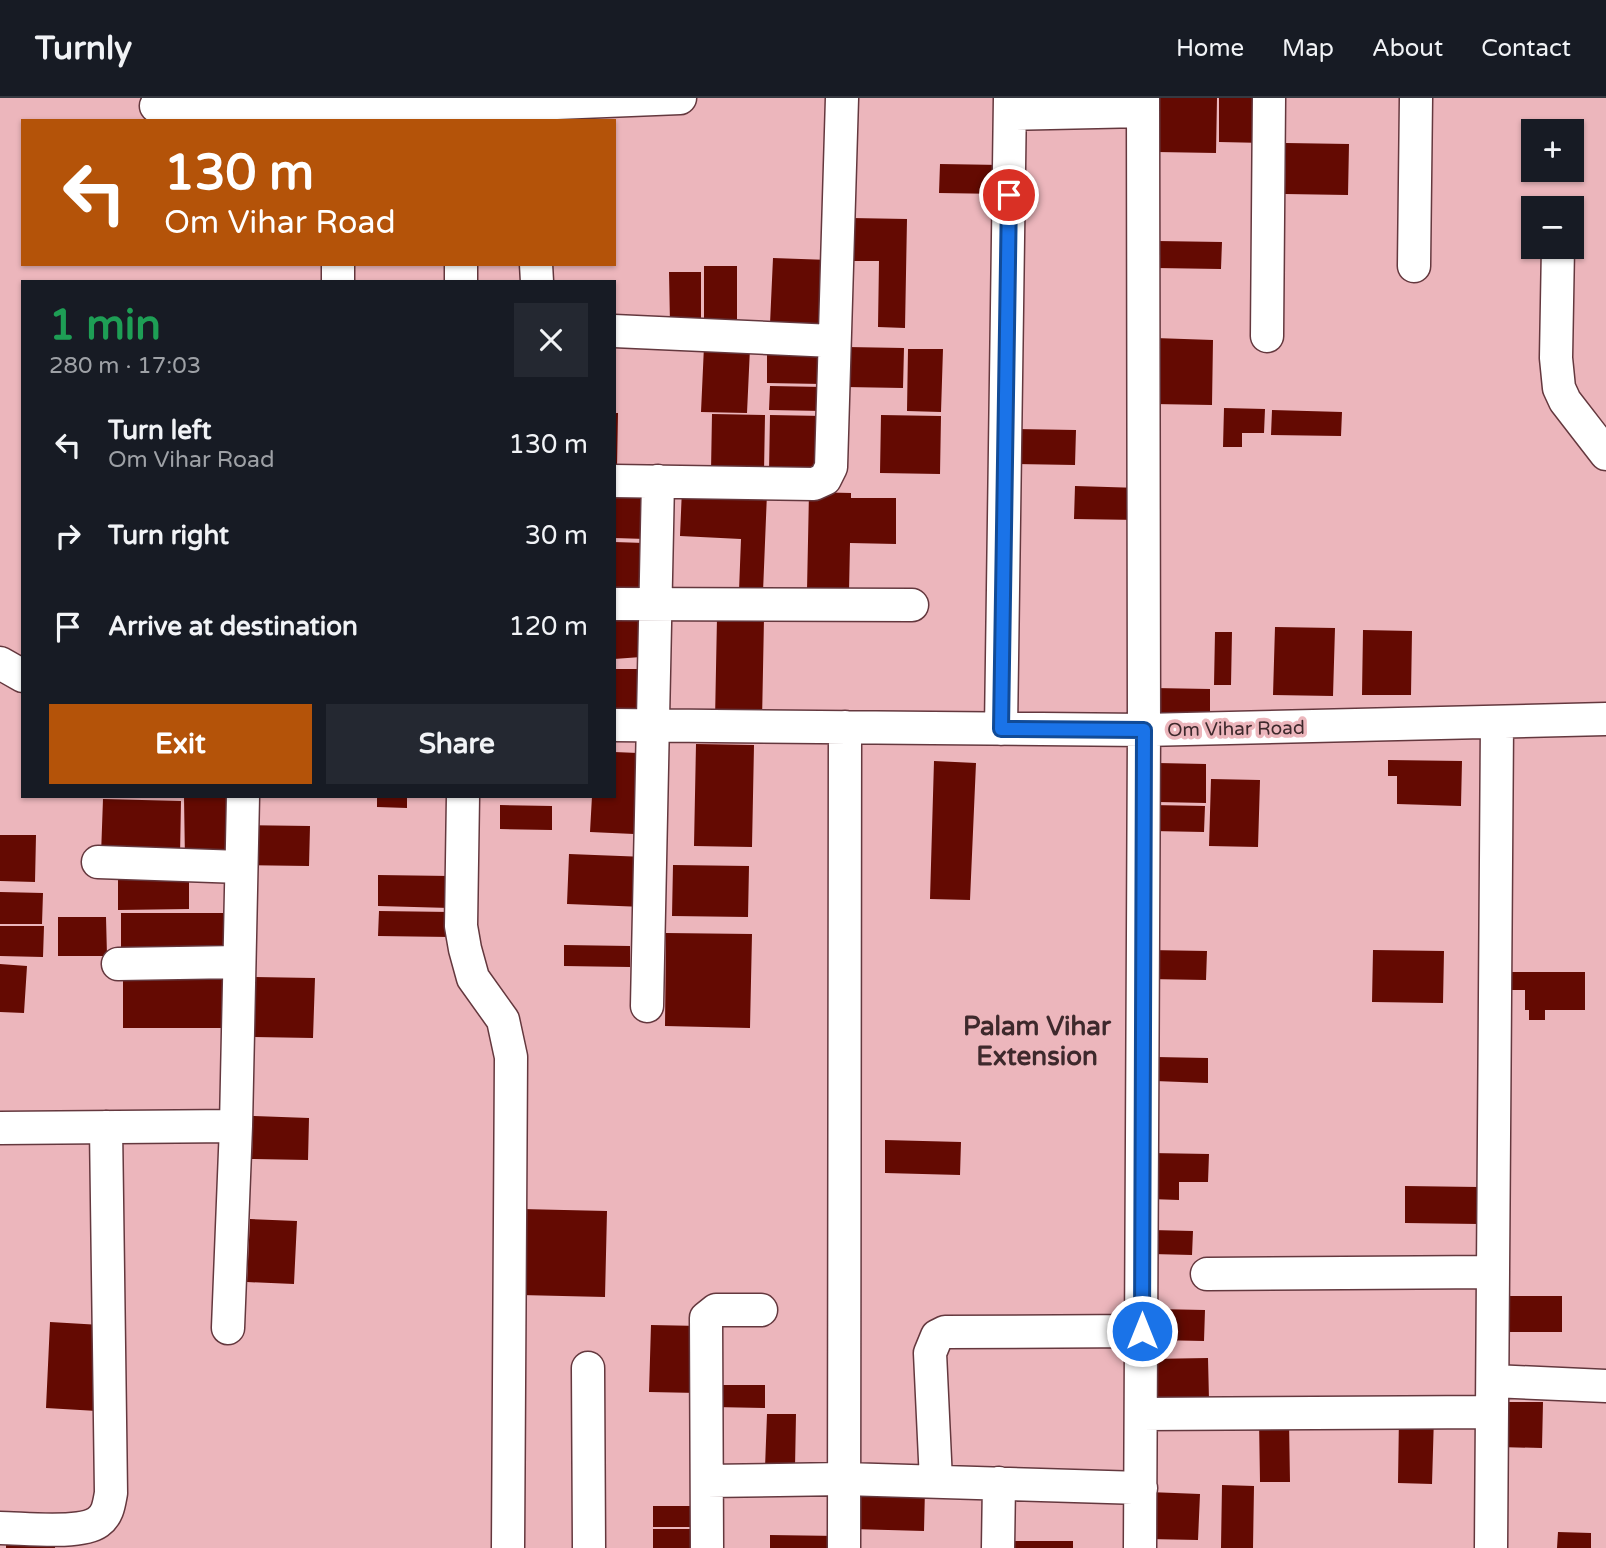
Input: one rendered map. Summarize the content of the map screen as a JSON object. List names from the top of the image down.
{
  "streets": {
    "street": ["Om Vihar Road"]
  },
  "districts": ["Palam Vihar Extension"],
  "page": {
    "header": "Turnly",
    "nav": [
      "Home",
      "Map",
      "About",
      "Contact"
    ],
    "map_buttons": ["+", "−"],
    "turn": ["130 m", "Om Vihar Road"],
    "heading": ["1 min", "280 m · 17:03"],
    "list": [
      {
        "name": "Turn left",
        "note": "Om Vihar Road",
        "value": "130 m"
      },
      {
        "name": "Turn right",
        "value": "30 m"
      },
      {
        "name": "Arrive at destination",
        "value": "120 m"
      }
    ],
    "buttons": ["Exit", "Share"]
  }
}
